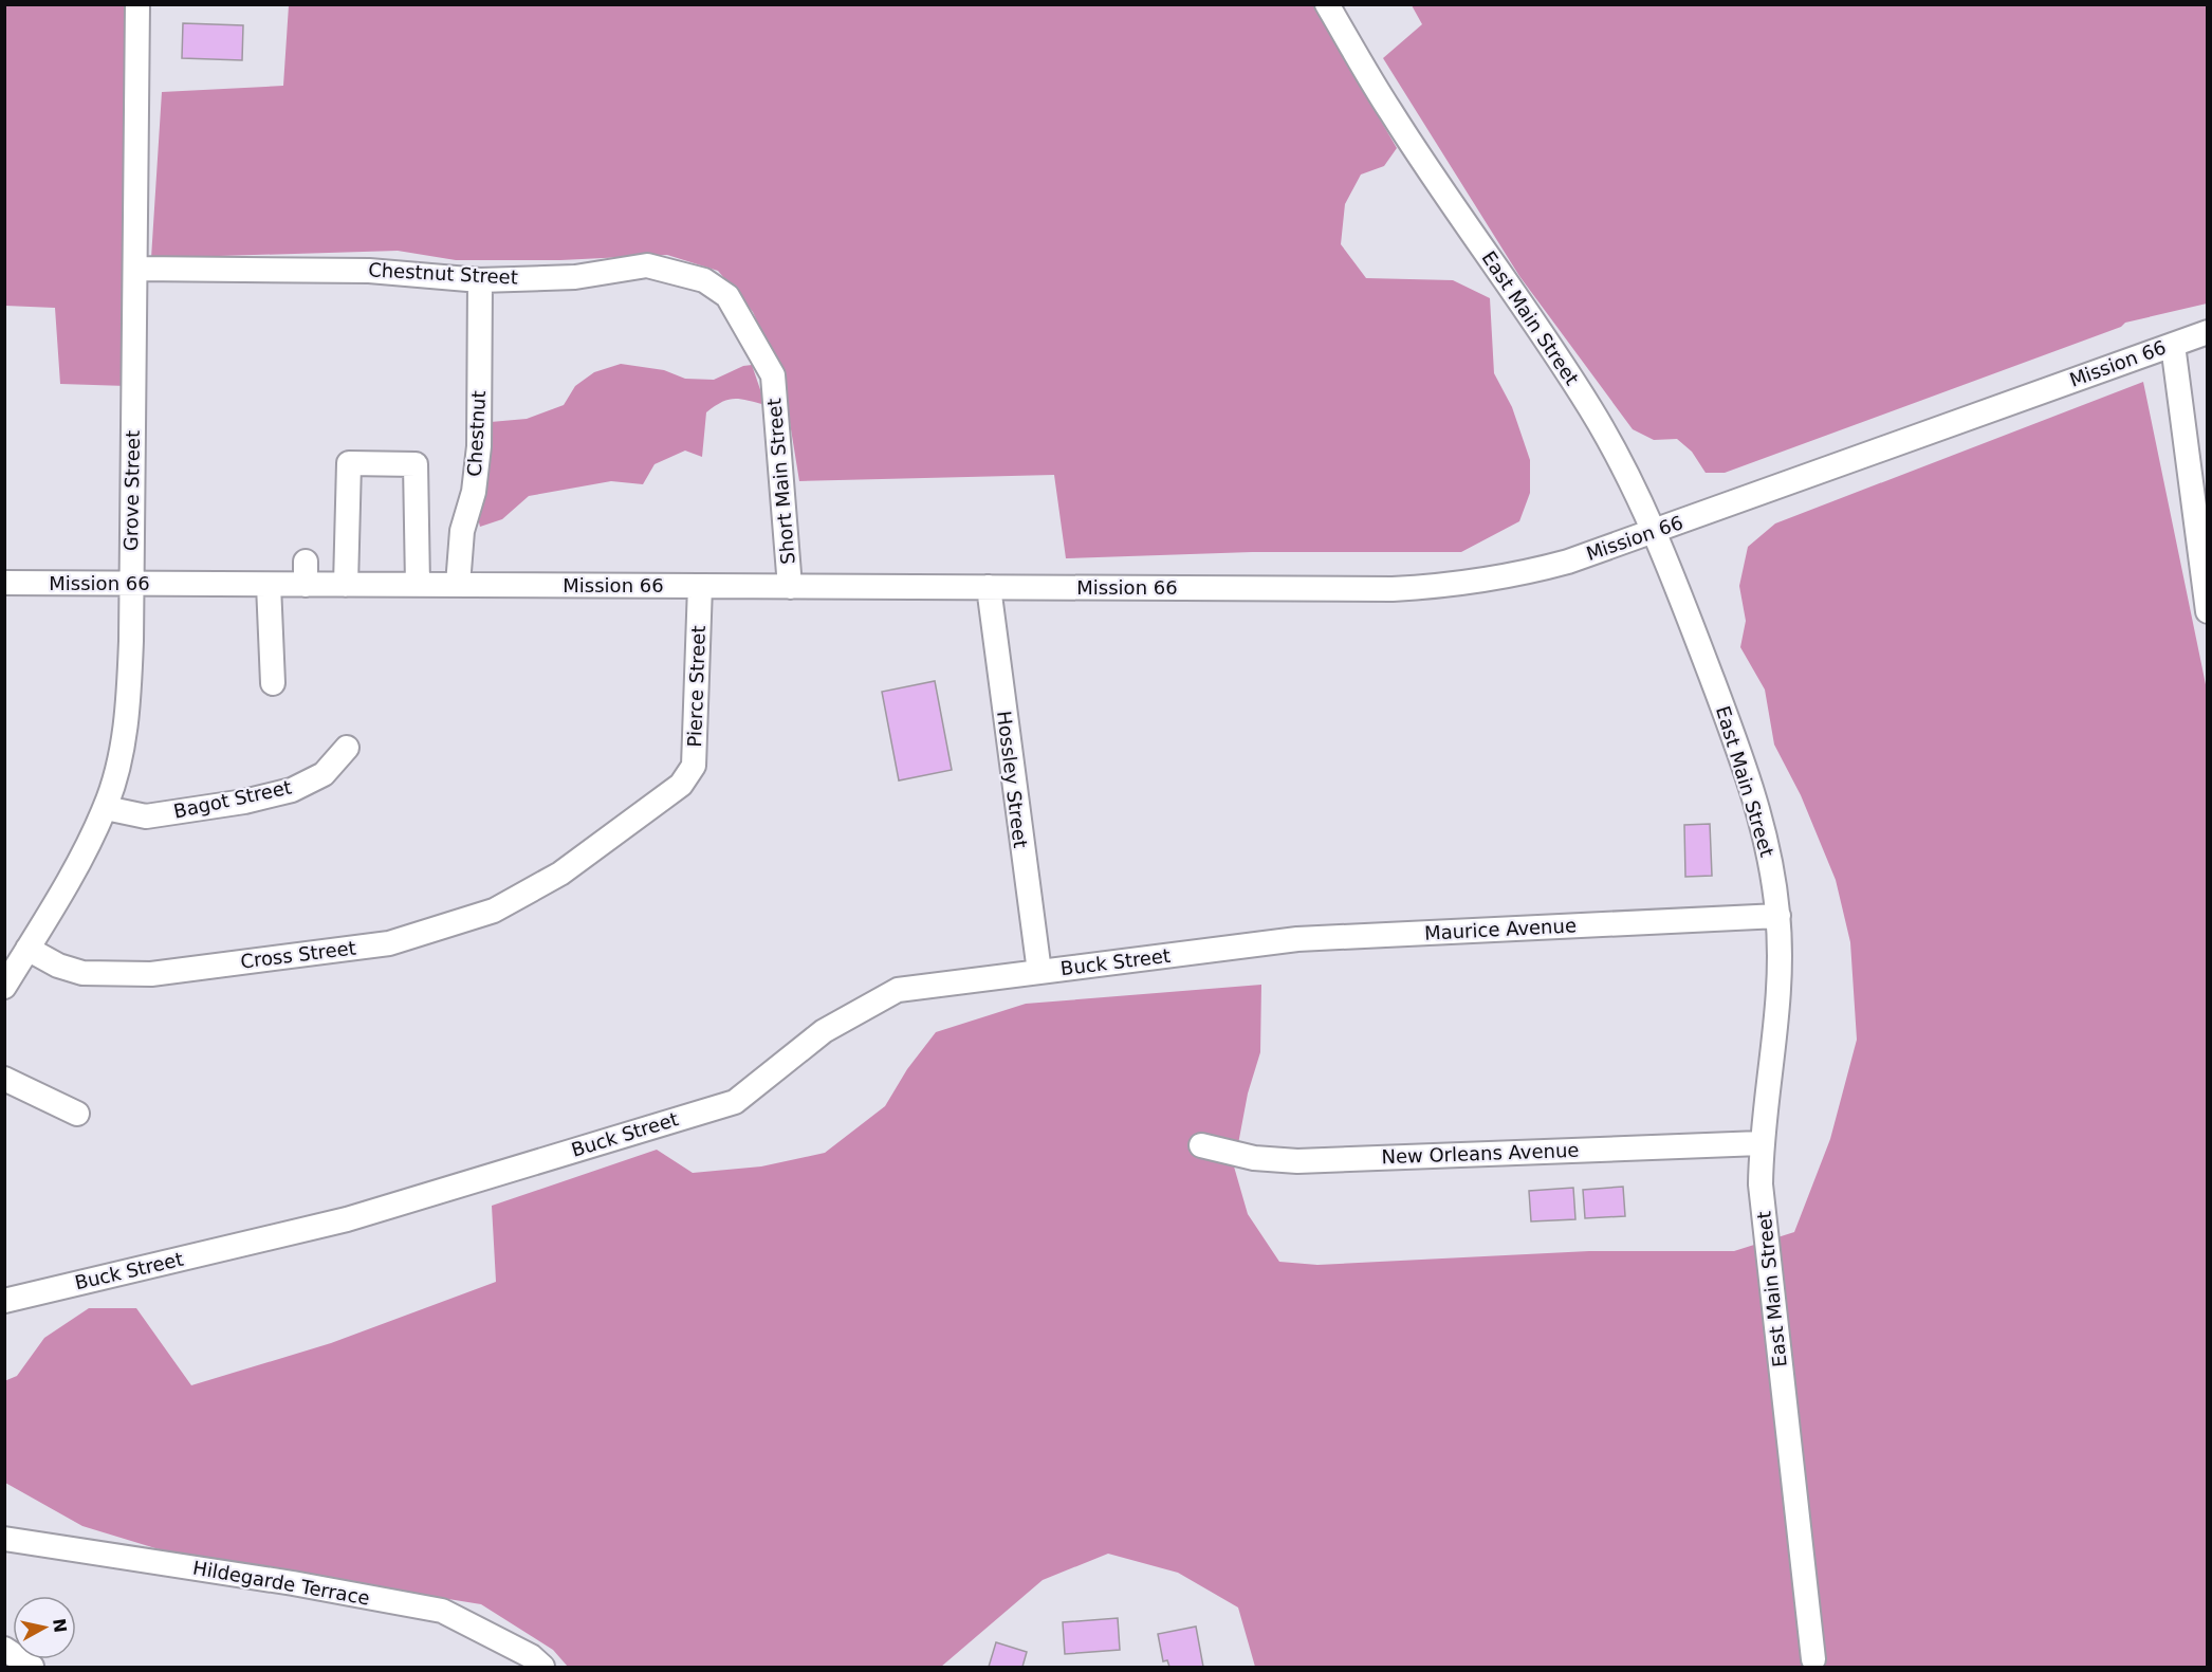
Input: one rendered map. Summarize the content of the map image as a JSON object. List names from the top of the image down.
{
  "streets": {
    "street": [
      "Chestnut Street",
      "East Main Street",
      "Mission 66",
      "Chestnut",
      "Short Main Street",
      "Grove Street",
      "Pierce Street",
      "Hossley Street",
      "Bagot Street",
      "Maurice Avenue",
      "Cross Street",
      "Buck Street",
      "New Orleans Avenue",
      "Hildegarde Terrace"
    ]
  },
  "crossings": [
    ["Chestnut Street", "Chestnut"],
    ["Chestnut Street", "Short Main Street"],
    ["Chestnut Street", "Grove Street"],
    ["East Main Street", "Mission 66"],
    ["East Main Street", "Maurice Avenue"],
    ["East Main Street", "New Orleans Avenue"],
    ["Mission 66", "Chestnut"],
    ["Mission 66", "Short Main Street"],
    ["Mission 66", "Grove Street"],
    ["Mission 66", "Pierce Street"],
    ["Mission 66", "Hossley Street"],
    ["Grove Street", "Bagot Street"],
    ["Grove Street", "Cross Street"],
    ["Pierce Street", "Cross Street"],
    ["Hossley Street", "Buck Street"],
    ["Maurice Avenue", "Buck Street"]
  ],
  "north": "right"
}
